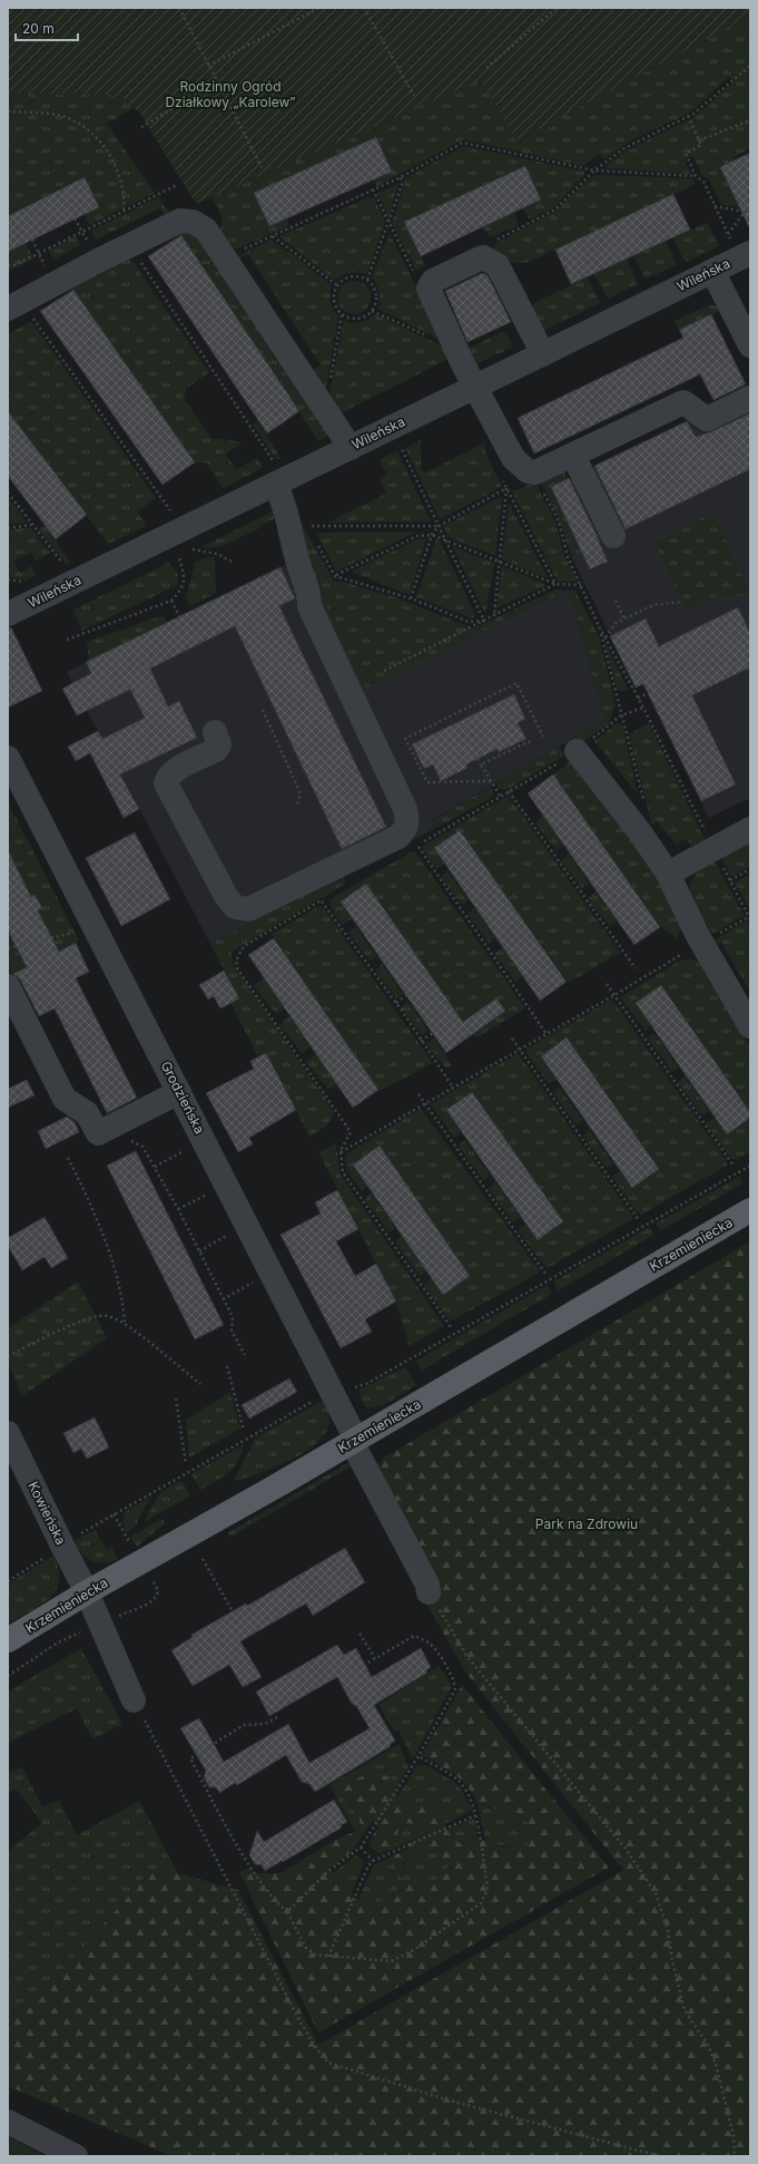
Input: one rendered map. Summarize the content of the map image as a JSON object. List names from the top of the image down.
{
  "streets": {
    "main road": ["Krzemieniecka"],
    "street": ["Wileńska", "Grodzieńska", "Kowieńska"]
  },
  "crossings": [
    ["Grodzieńska", "Krzemieniecka"],
    ["Krzemieniecka", "Kowieńska"]
  ],
  "parks": ["Rodzinny Ogród Działkowy „Karolew”", "Park na Zdrowiu"],
  "scale_bar": "20 m"
}
